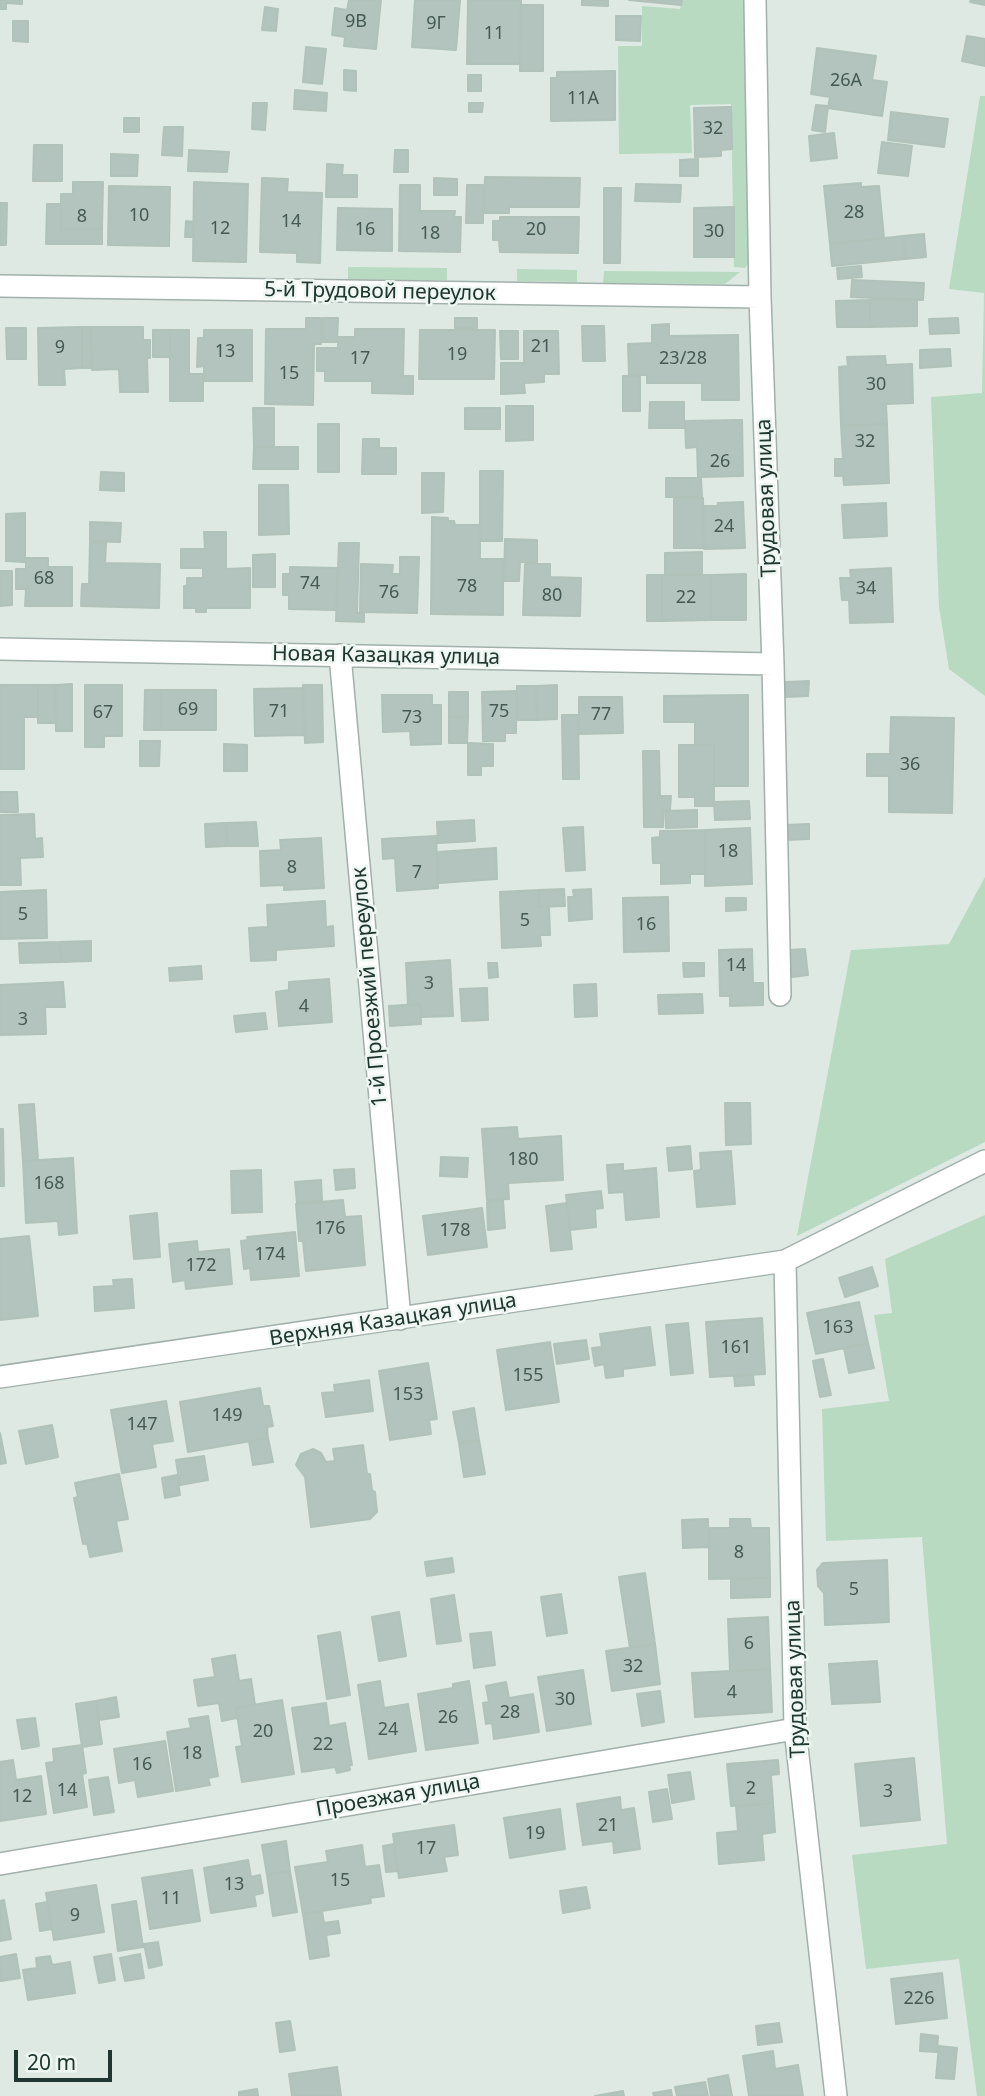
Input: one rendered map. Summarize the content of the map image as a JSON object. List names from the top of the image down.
{
  "streets": {
    "street": [
      "5-й Трудовой переулок",
      "Трудовая улица",
      "Новая Казацкая улица",
      "1-й Проезжий переулок",
      "Верхняя Казацкая улица",
      "Проезжая улица"
    ]
  },
  "crossings": [
    ["5-й Трудовой переулок", "Трудовая улица"],
    ["Трудовая улица", "Новая Казацкая улица"],
    ["Трудовая улица", "Верхняя Казацкая улица"],
    ["Трудовая улица", "Проезжая улица"],
    ["Новая Казацкая улица", "1-й Проезжий переулок"],
    ["1-й Проезжий переулок", "Верхняя Казацкая улица"]
  ],
  "house_numbers": [
    "9В",
    "9Г",
    "11",
    "26А",
    "11А",
    "32",
    "28",
    "10",
    "8",
    "14",
    "12",
    "16",
    "20",
    "30",
    "18",
    "21",
    "9",
    "13",
    "19",
    "17",
    "23/28",
    "15",
    "30",
    "32",
    "26",
    "24",
    "68",
    "74",
    "78",
    "34",
    "76",
    "80",
    "22",
    "69",
    "71",
    "75",
    "67",
    "77",
    "73",
    "36",
    "18",
    "8",
    "7",
    "5",
    "5",
    "16",
    "14",
    "3",
    "4",
    "3",
    "180",
    "168",
    "176",
    "178",
    "174",
    "172",
    "163",
    "161",
    "155",
    "153",
    "149",
    "147",
    "8",
    "5",
    "6",
    "32",
    "4",
    "30",
    "28",
    "26",
    "24",
    "20",
    "22",
    "18",
    "16",
    "2",
    "14",
    "3",
    "12",
    "21",
    "19",
    "17",
    "15",
    "13",
    "11",
    "9",
    "226"
  ],
  "scale_bar": "20 m"
}
